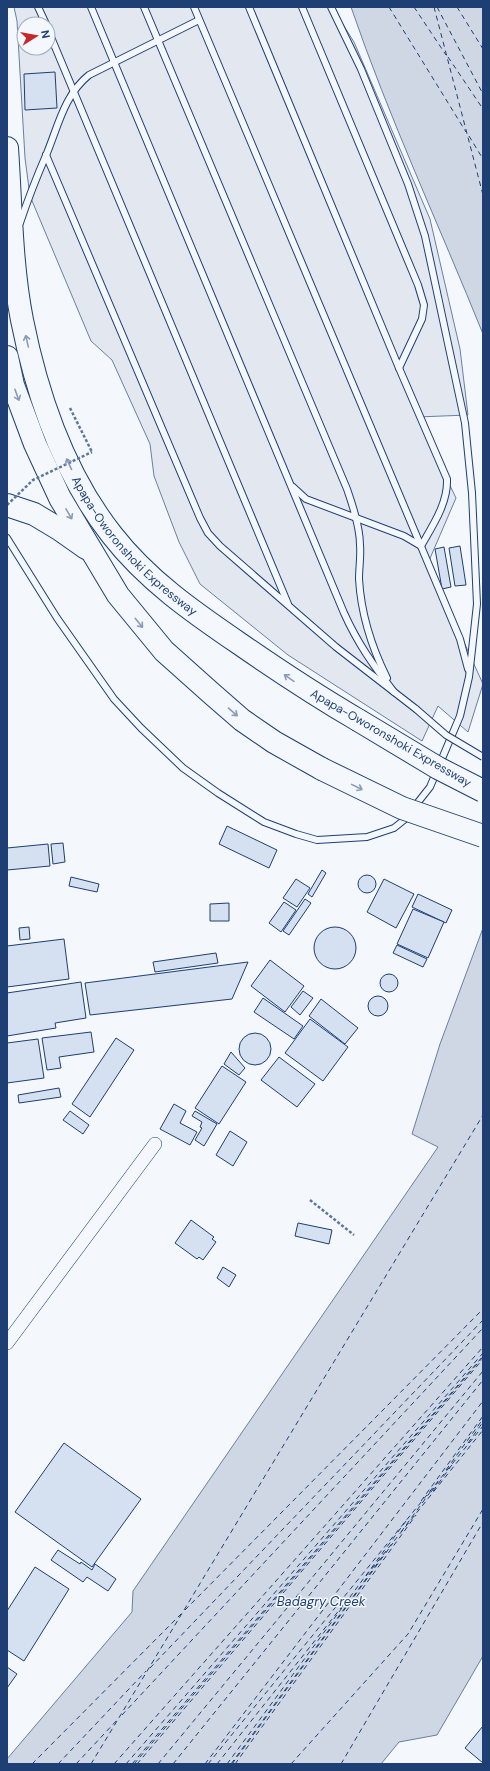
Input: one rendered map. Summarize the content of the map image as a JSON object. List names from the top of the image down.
{
  "streets": {
    "highway": ["Apapa-Oworonshoki Expressway"]
  },
  "water": ["Badagry Creek"],
  "north": "right"
}
